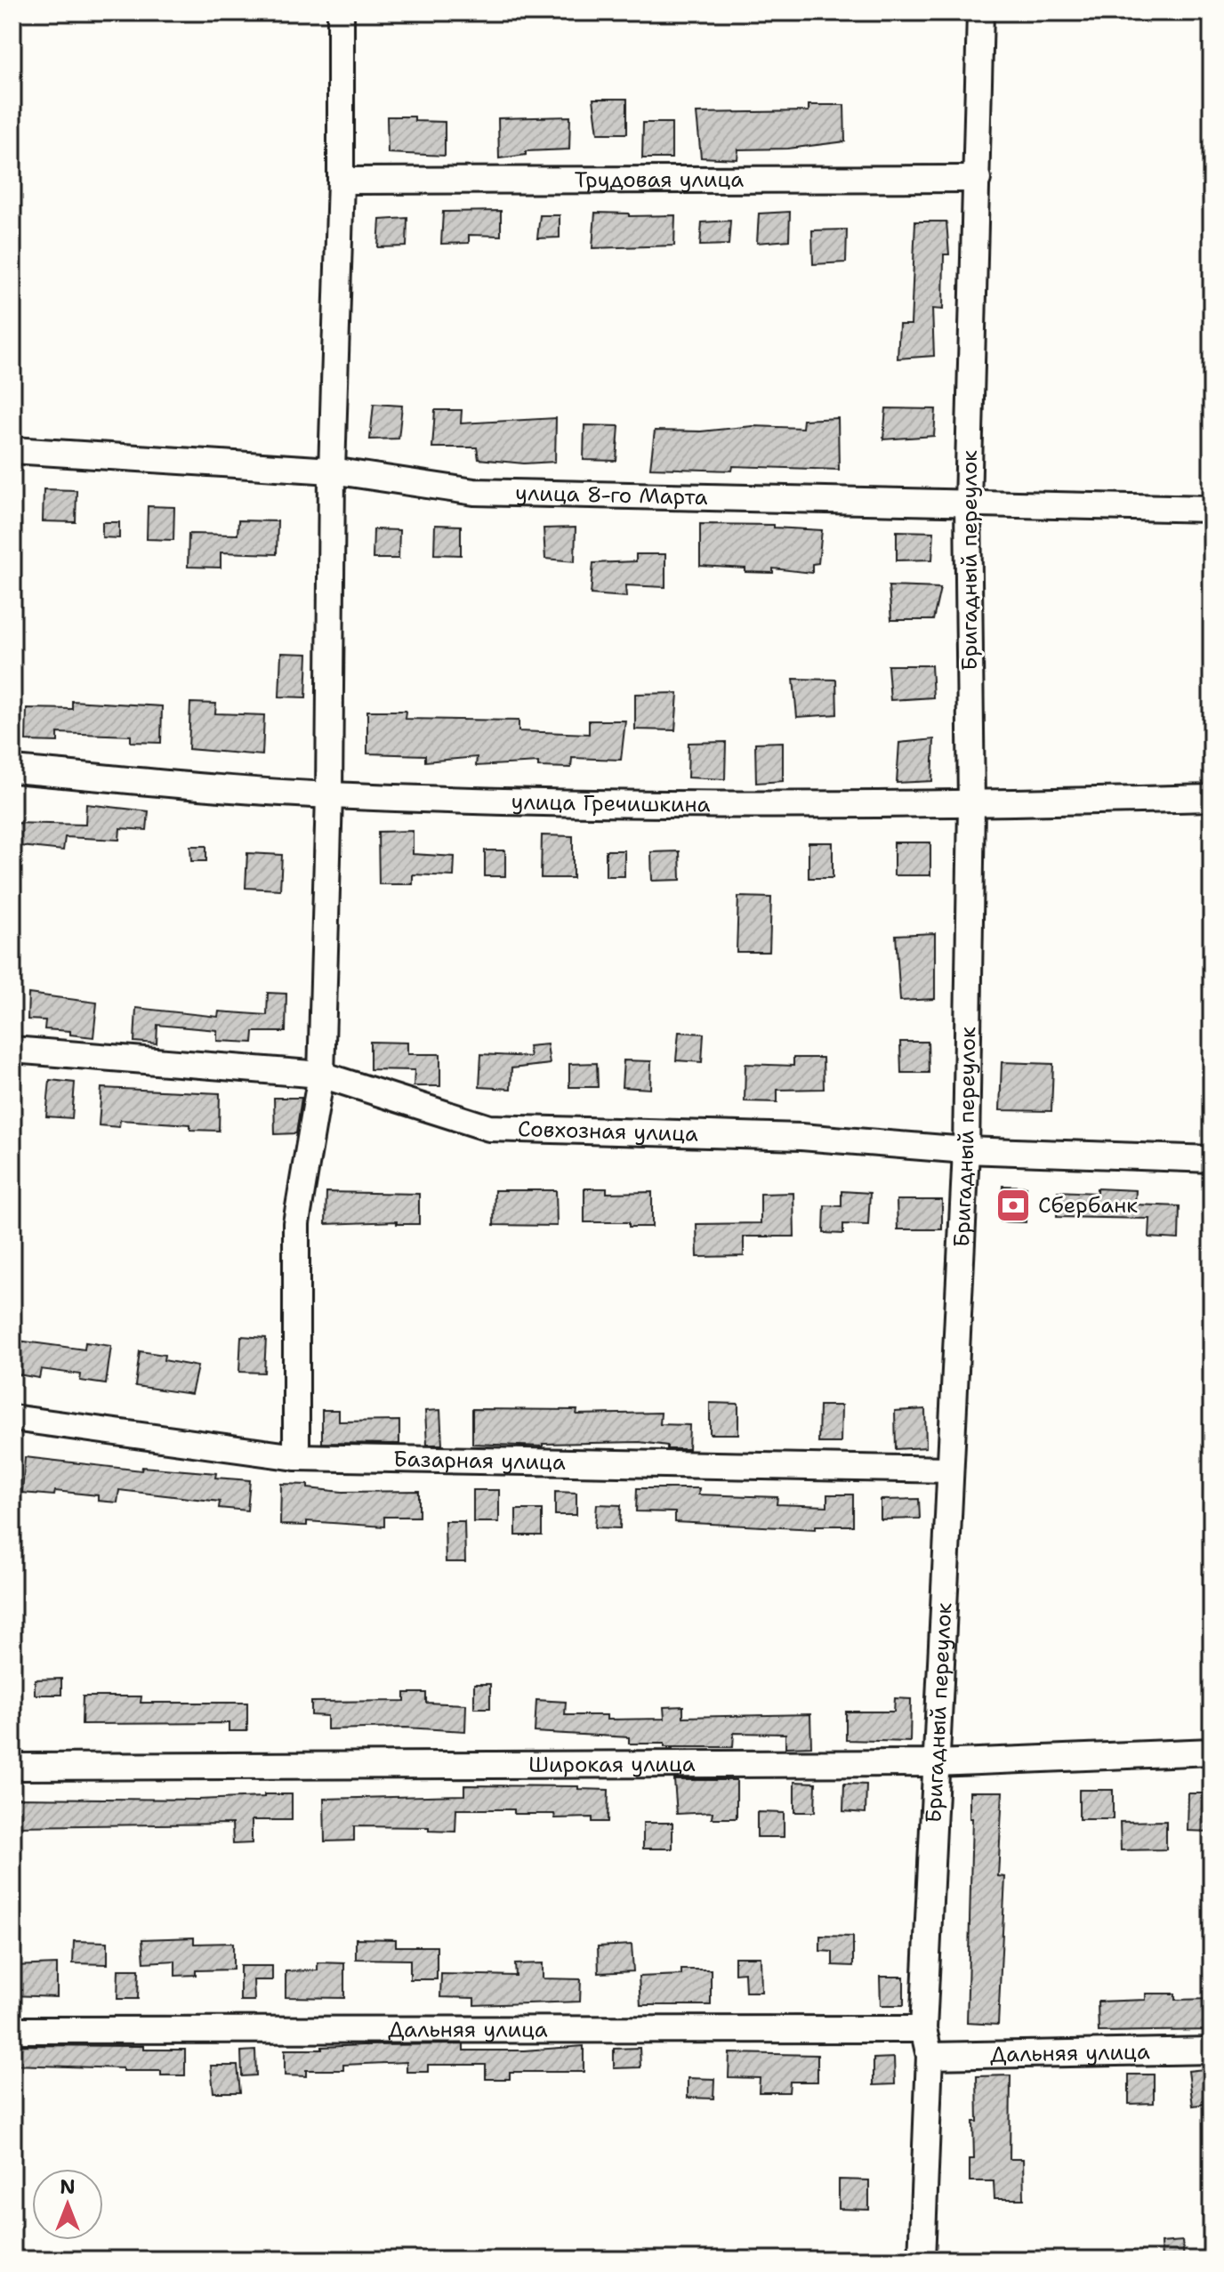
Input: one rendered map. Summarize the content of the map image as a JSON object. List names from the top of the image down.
{
  "streets": {
    "street": [
      "Трудовая улица",
      "улица 8-го Марта",
      "Бригадный переулок",
      "улица Гречишкина",
      "Совхозная улица",
      "Базарная улица",
      "Широкая улица",
      "Дальняя улица"
    ]
  },
  "crossings": [
    ["Трудовая улица", "Бригадный переулок"],
    ["улица 8-го Марта", "Бригадный переулок"],
    ["Бригадный переулок", "улица Гречишкина"],
    ["Бригадный переулок", "Совхозная улица"],
    ["Бригадный переулок", "Базарная улица"],
    ["Бригадный переулок", "Широкая улица"],
    ["Бригадный переулок", "Дальняя улица"]
  ],
  "places": {
    "bank": ["Сбербанк"]
  },
  "north": "top"
}
